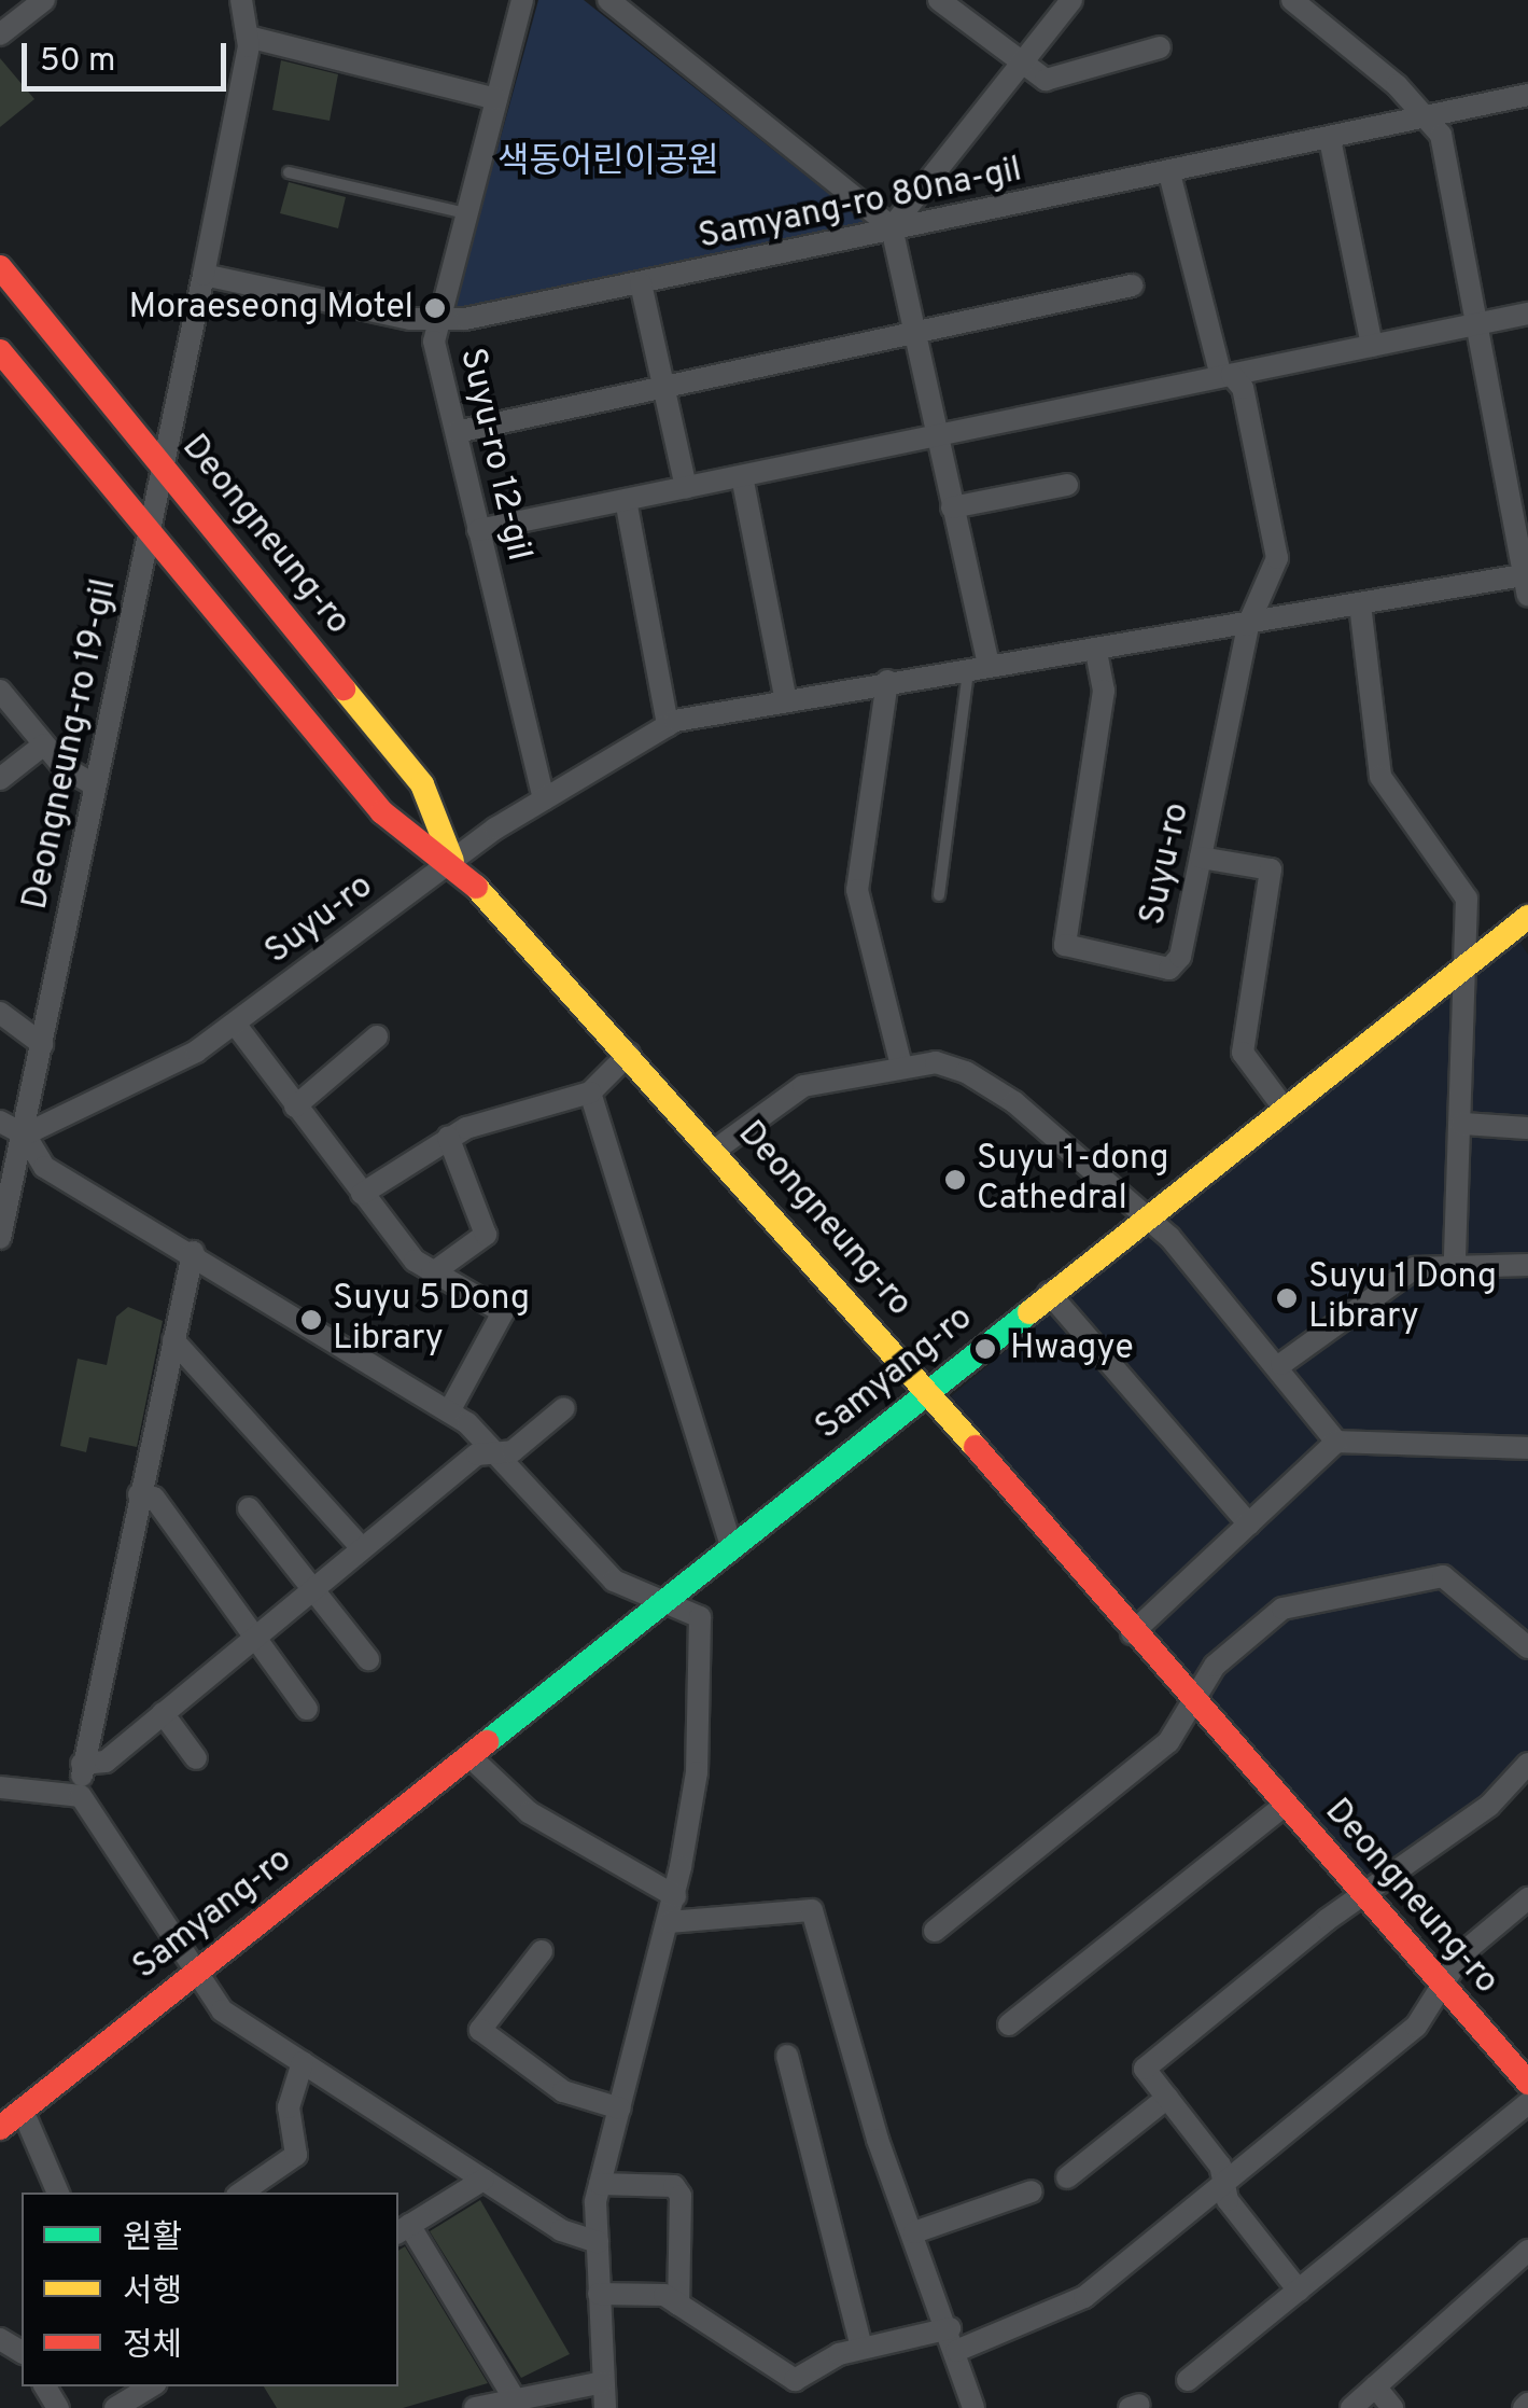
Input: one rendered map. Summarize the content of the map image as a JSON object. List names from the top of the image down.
{
  "streets": {
    "main road": ["Deongneung-ro", "Samyang-ro"],
    "street": [
      "Samyang-ro 80na-gil",
      "Suyu-ro 12-gil",
      "Deongneung-ro 19-gil",
      "Suyu-ro"
    ]
  },
  "crossings": [
    ["Samyang-ro 80na-gil", "Suyu-ro 12-gil"],
    ["Samyang-ro 80na-gil", "Deongneung-ro 19-gil"],
    ["Samyang-ro 80na-gil", "Suyu-ro"],
    ["Suyu-ro 12-gil", "Suyu-ro"],
    ["Deongneung-ro", "Deongneung-ro 19-gil"],
    ["Deongneung-ro", "Suyu-ro"],
    ["Deongneung-ro", "Samyang-ro"],
    ["Deongneung-ro 19-gil", "Suyu-ro"]
  ],
  "parks": ["색동어린이공원"],
  "places": [
    "Moraeseong Motel",
    "Suyu 1-dong Cathedral",
    "Suyu 1 Dong Library",
    "Suyu 5 Dong Library",
    "Hwagye"
  ],
  "legend": ["원활", "서행", "정체"],
  "scale_bar": "50 m"
}
